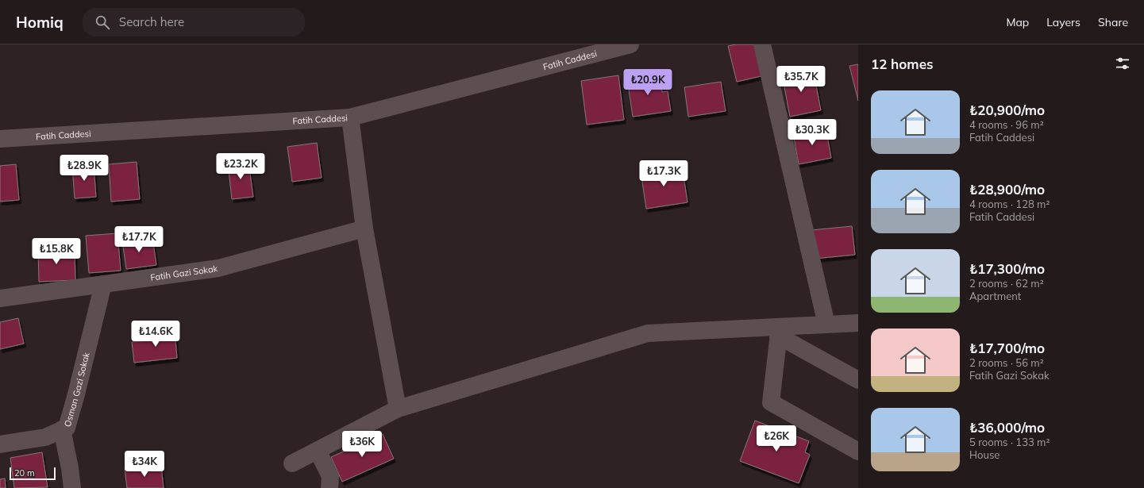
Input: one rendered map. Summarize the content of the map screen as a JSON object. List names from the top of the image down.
{
  "streets": {
    "street": ["Fatih Caddesi", "Fatih Gazi Sokak", "Osman Gazi Sokak"]
  },
  "crossings": [
    ["Fatih Gazi Sokak", "Osman Gazi Sokak"]
  ],
  "scale_bar": "20 m",
  "page": {
    "header": "Homiq",
    "search": "Search here",
    "nav": ["Map", "Layers", "Share"],
    "heading": "12 homes",
    "price": [
      "₺35.7K",
      "₺20.9K",
      "₺30.3K",
      "₺23.2K",
      "₺28.9K",
      "₺17.3K",
      "₺17.7K",
      "₺15.8K",
      "₺14.6K",
      "₺26K",
      "₺36K",
      "₺34K"
    ],
    "list": [
      {
        "name": "₺20,900/mo",
        "note": "4 rooms · 96 m² · Fatih Caddesi"
      },
      {
        "name": "₺28,900/mo",
        "note": "4 rooms · 128 m² · Fatih Caddesi"
      },
      {
        "name": "₺17,300/mo",
        "note": "2 rooms · 62 m² · Apartment"
      },
      {
        "name": "₺17,700/mo",
        "note": "2 rooms · 56 m² · Fatih Gazi Sokak"
      },
      {
        "name": "₺36,000/mo",
        "note": "5 rooms · 133 m² · House"
      }
    ],
    "scale": "20 m"
  }
}
